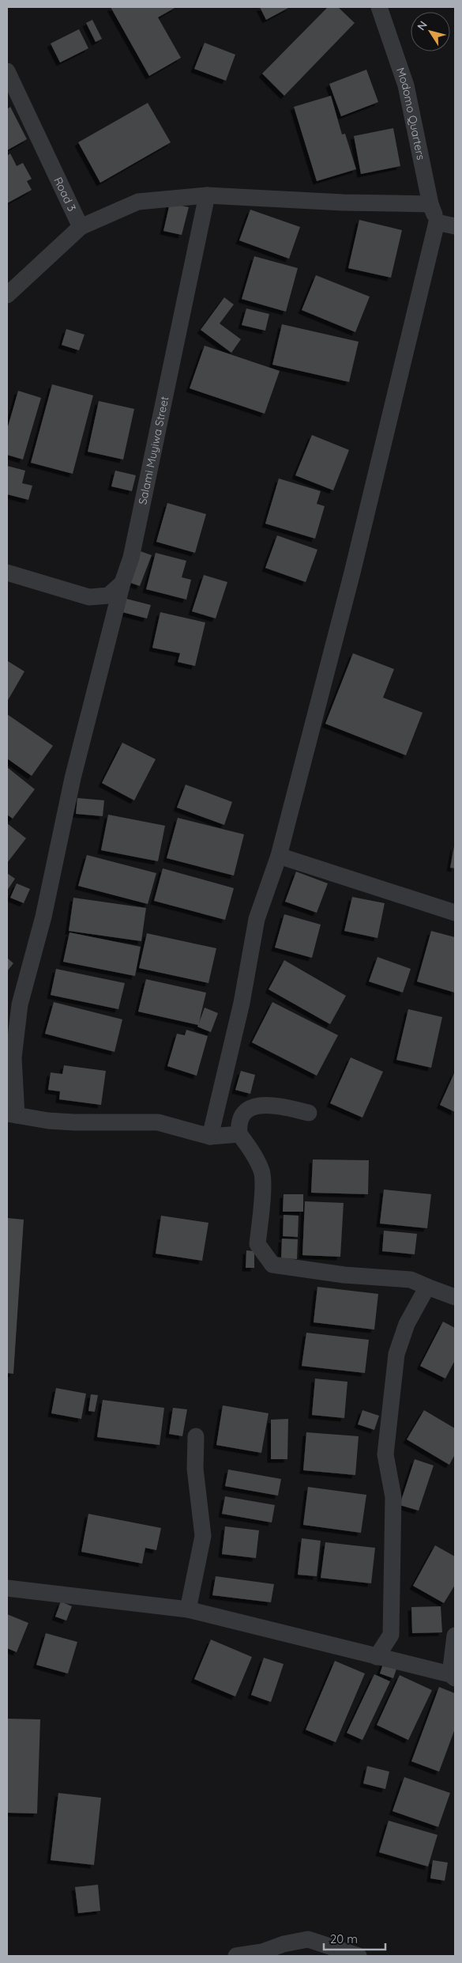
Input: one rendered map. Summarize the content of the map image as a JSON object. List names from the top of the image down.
{
  "streets": {
    "street": ["Modomo Quarters", "Road 3", "Salami Muyiwa Street"]
  },
  "scale_bar": "20 m",
  "north": "top left"
}
